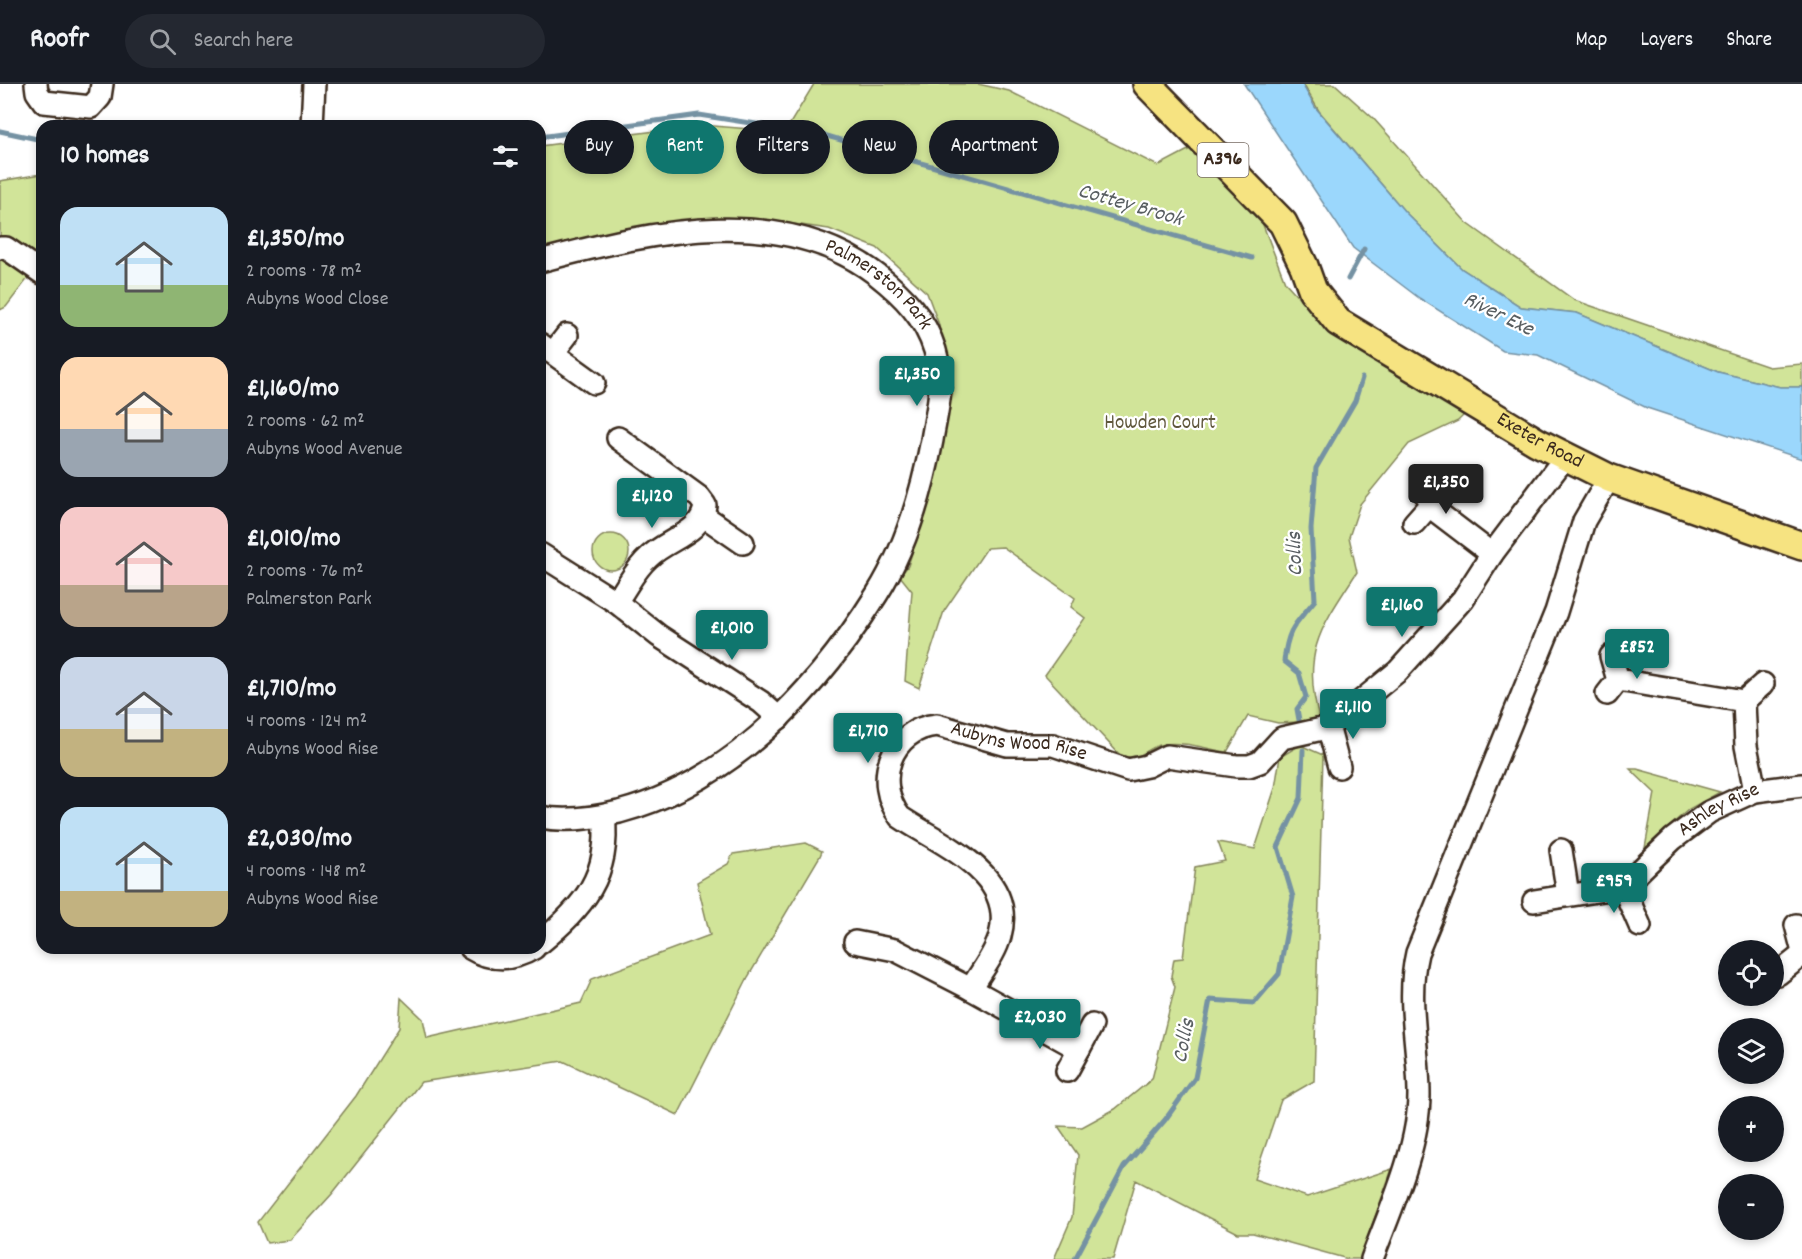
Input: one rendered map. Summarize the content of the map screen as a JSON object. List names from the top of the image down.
{
  "streets": {
    "main road": ["A396", "Exeter Road"],
    "street": ["Palmerston Park", "Aubyns Wood Rise", "Ashley Rise"]
  },
  "water": ["Cottey Brook", "River Exe", "Collis"],
  "parks": ["Howden Court"],
  "page": {
    "header": "Roofr",
    "search": "Search here",
    "nav": ["Map", "Layers", "Share"],
    "chip": [
      "Buy",
      "Rent",
      "Filters",
      "New",
      "Apartment"
    ],
    "heading": "10 homes",
    "list": [
      {
        "name": "£1,350/mo",
        "note": "2 rooms · 78 m² · Aubyns Wood Close"
      },
      {
        "name": "£1,160/mo",
        "note": "2 rooms · 62 m² · Aubyns Wood Avenue"
      },
      {
        "name": "£1,010/mo",
        "note": "2 rooms · 76 m² · Palmerston Park"
      },
      {
        "name": "£1,710/mo",
        "note": "4 rooms · 124 m² · Aubyns Wood Rise"
      },
      {
        "name": "£2,030/mo",
        "note": "4 rooms · 148 m² · Aubyns Wood Rise"
      }
    ],
    "price": [
      "£1,350",
      "£1,350",
      "£1,120",
      "£1,160",
      "£1,010",
      "£852",
      "£1,110",
      "£1,710",
      "£959",
      "£2,030"
    ],
    "map_buttons": ["+", "−"]
  }
}
